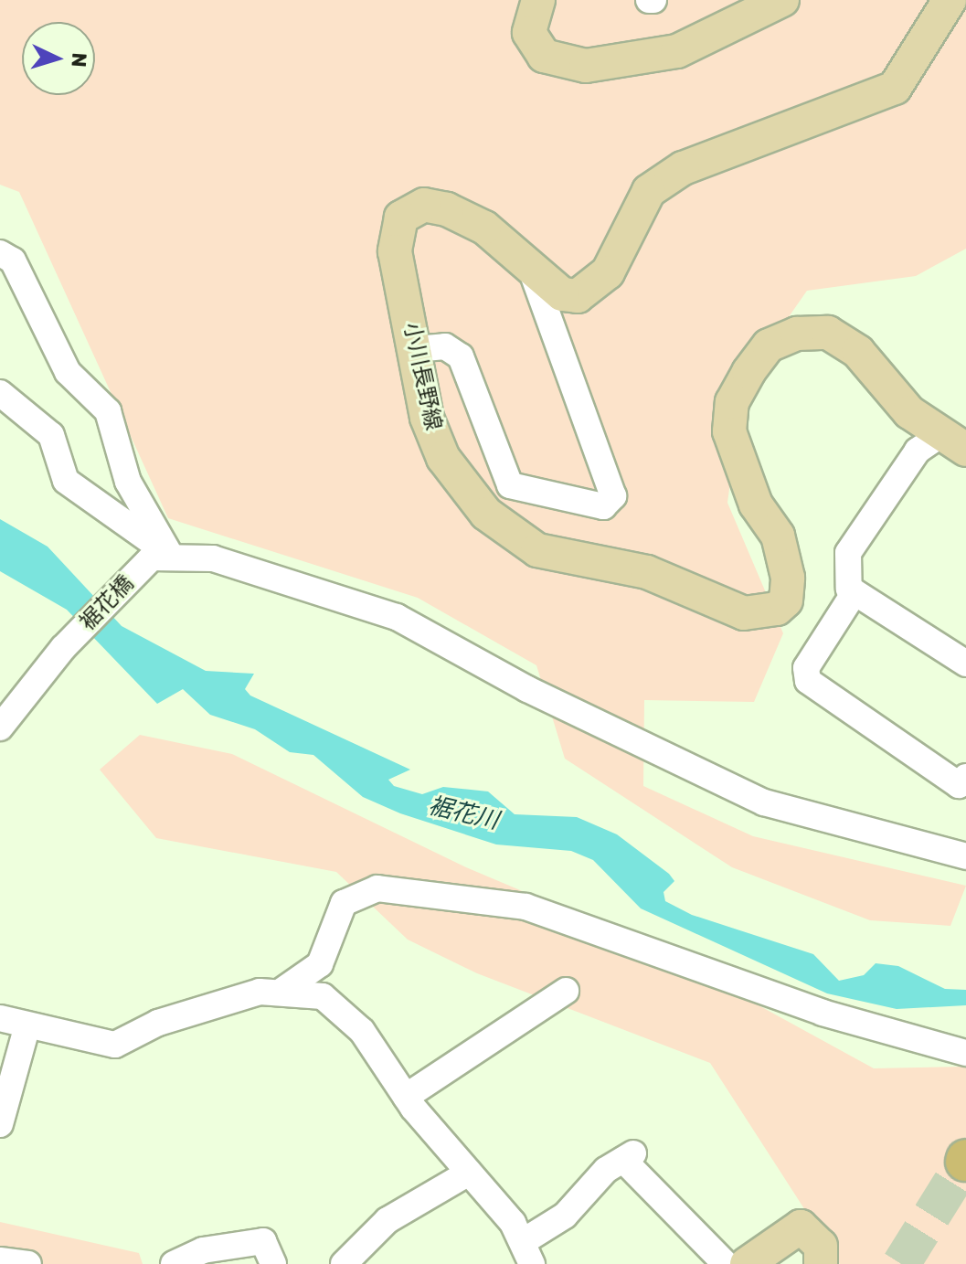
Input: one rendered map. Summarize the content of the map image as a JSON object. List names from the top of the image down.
{
  "streets": {
    "main road": ["小川長野線"],
    "street": ["裾花橋"]
  },
  "water": ["裾花川"],
  "north": "right"
}
